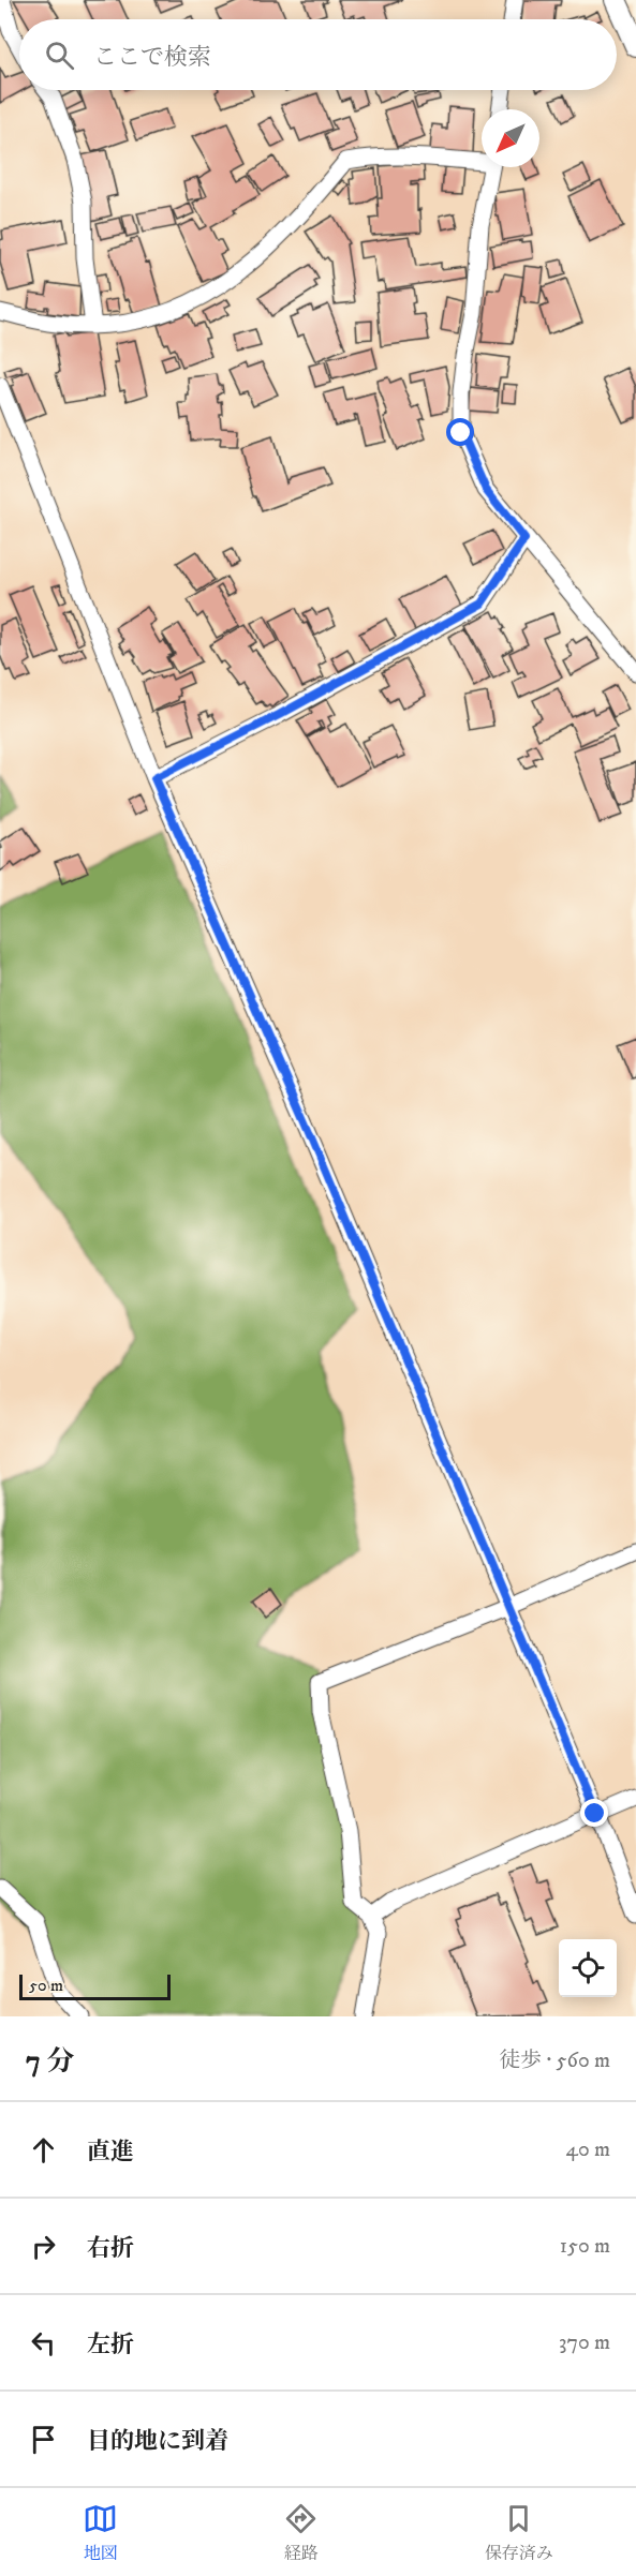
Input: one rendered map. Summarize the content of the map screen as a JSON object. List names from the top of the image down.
{
  "scale_bar": "50 m",
  "north": "bottom left",
  "page": {
    "search": "ここで検索",
    "scale": "50 m",
    "heading": ["7 分", "徒歩 · 560 m"],
    "list": [
      ["直進", "40 m"],
      ["右折", "150 m"],
      ["左折", "370 m"],
      "目的地に到着"
    ],
    "nav": ["地図", "経路", "保存済み"]
  }
}
